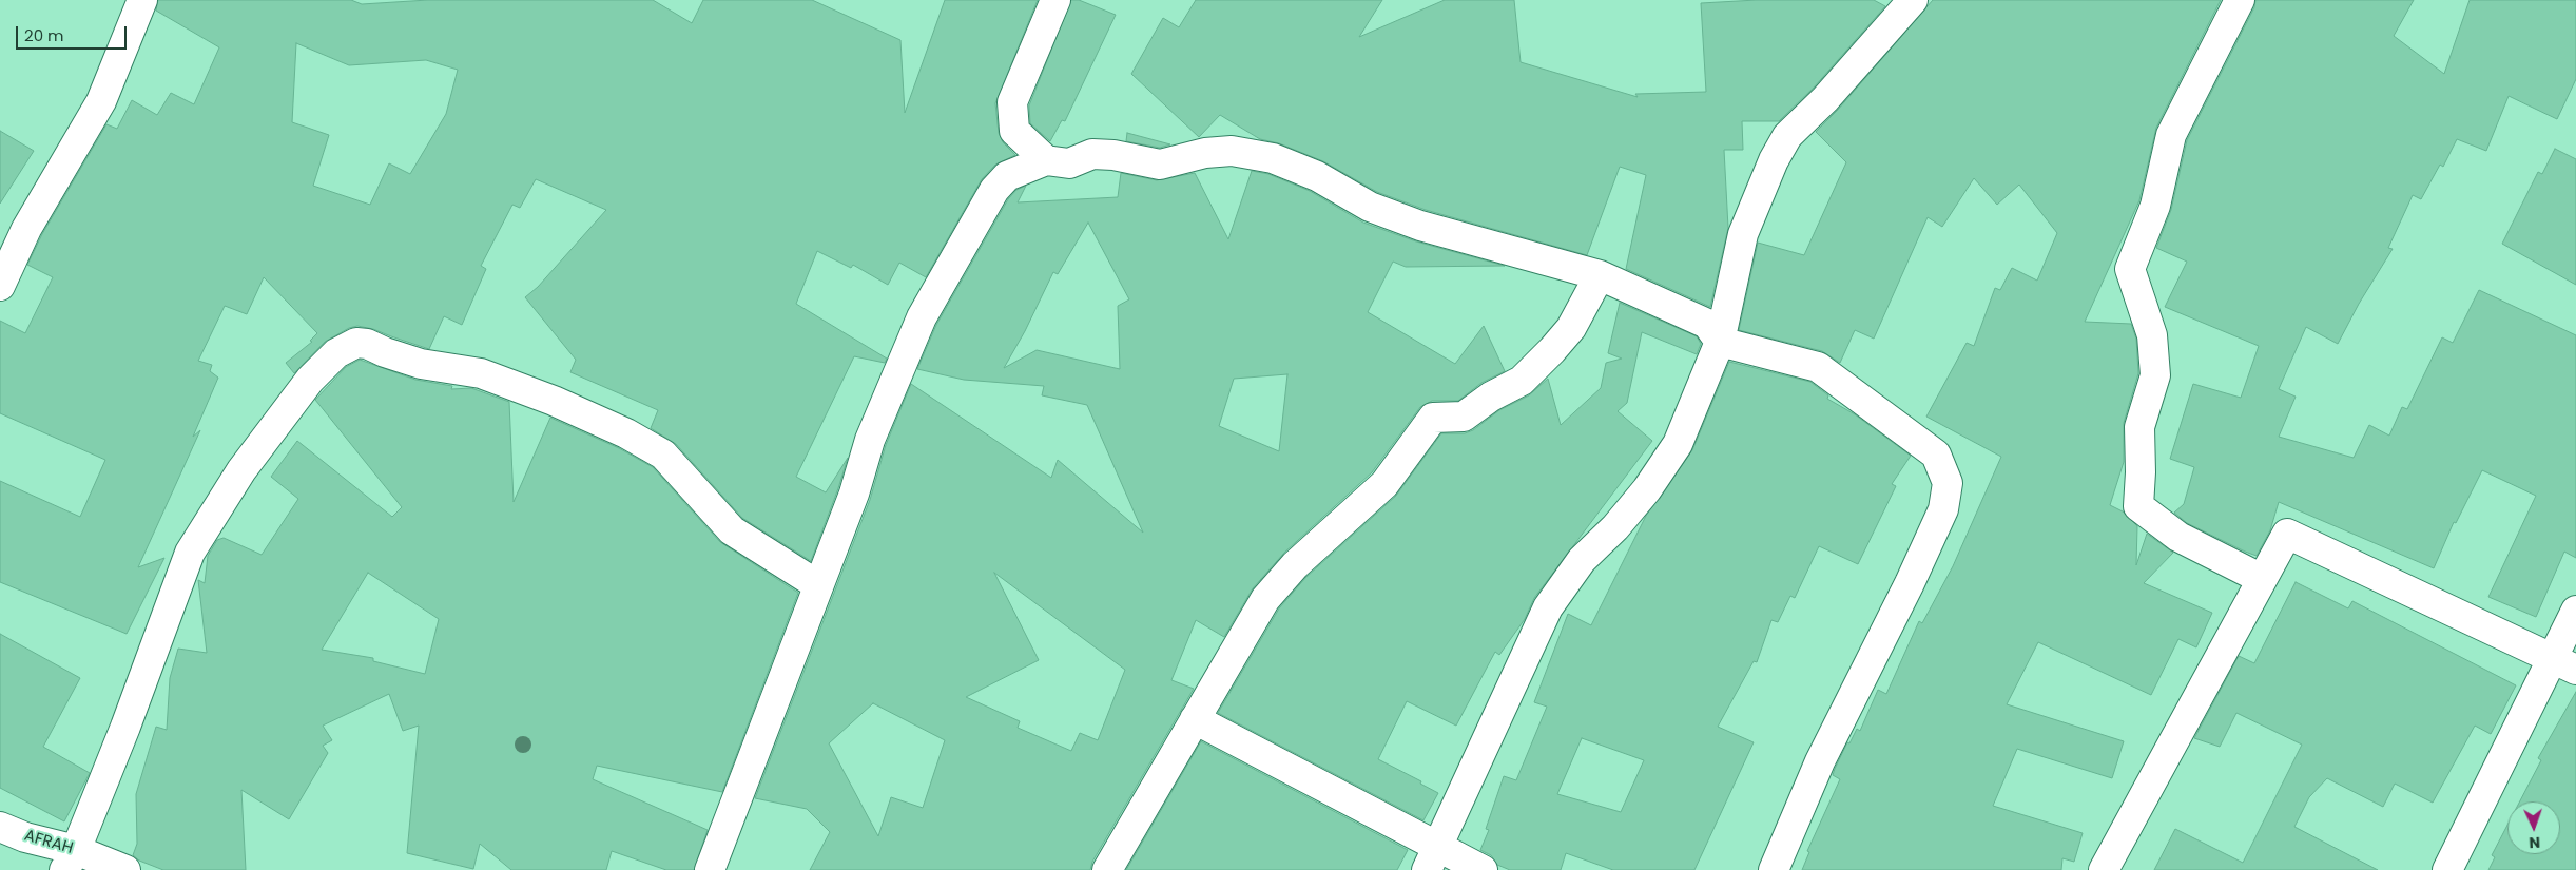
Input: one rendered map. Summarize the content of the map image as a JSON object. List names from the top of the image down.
{
  "streets": {
    "street": ["AFRAH"]
  },
  "scale_bar": "20 m",
  "north": "bottom"
}
